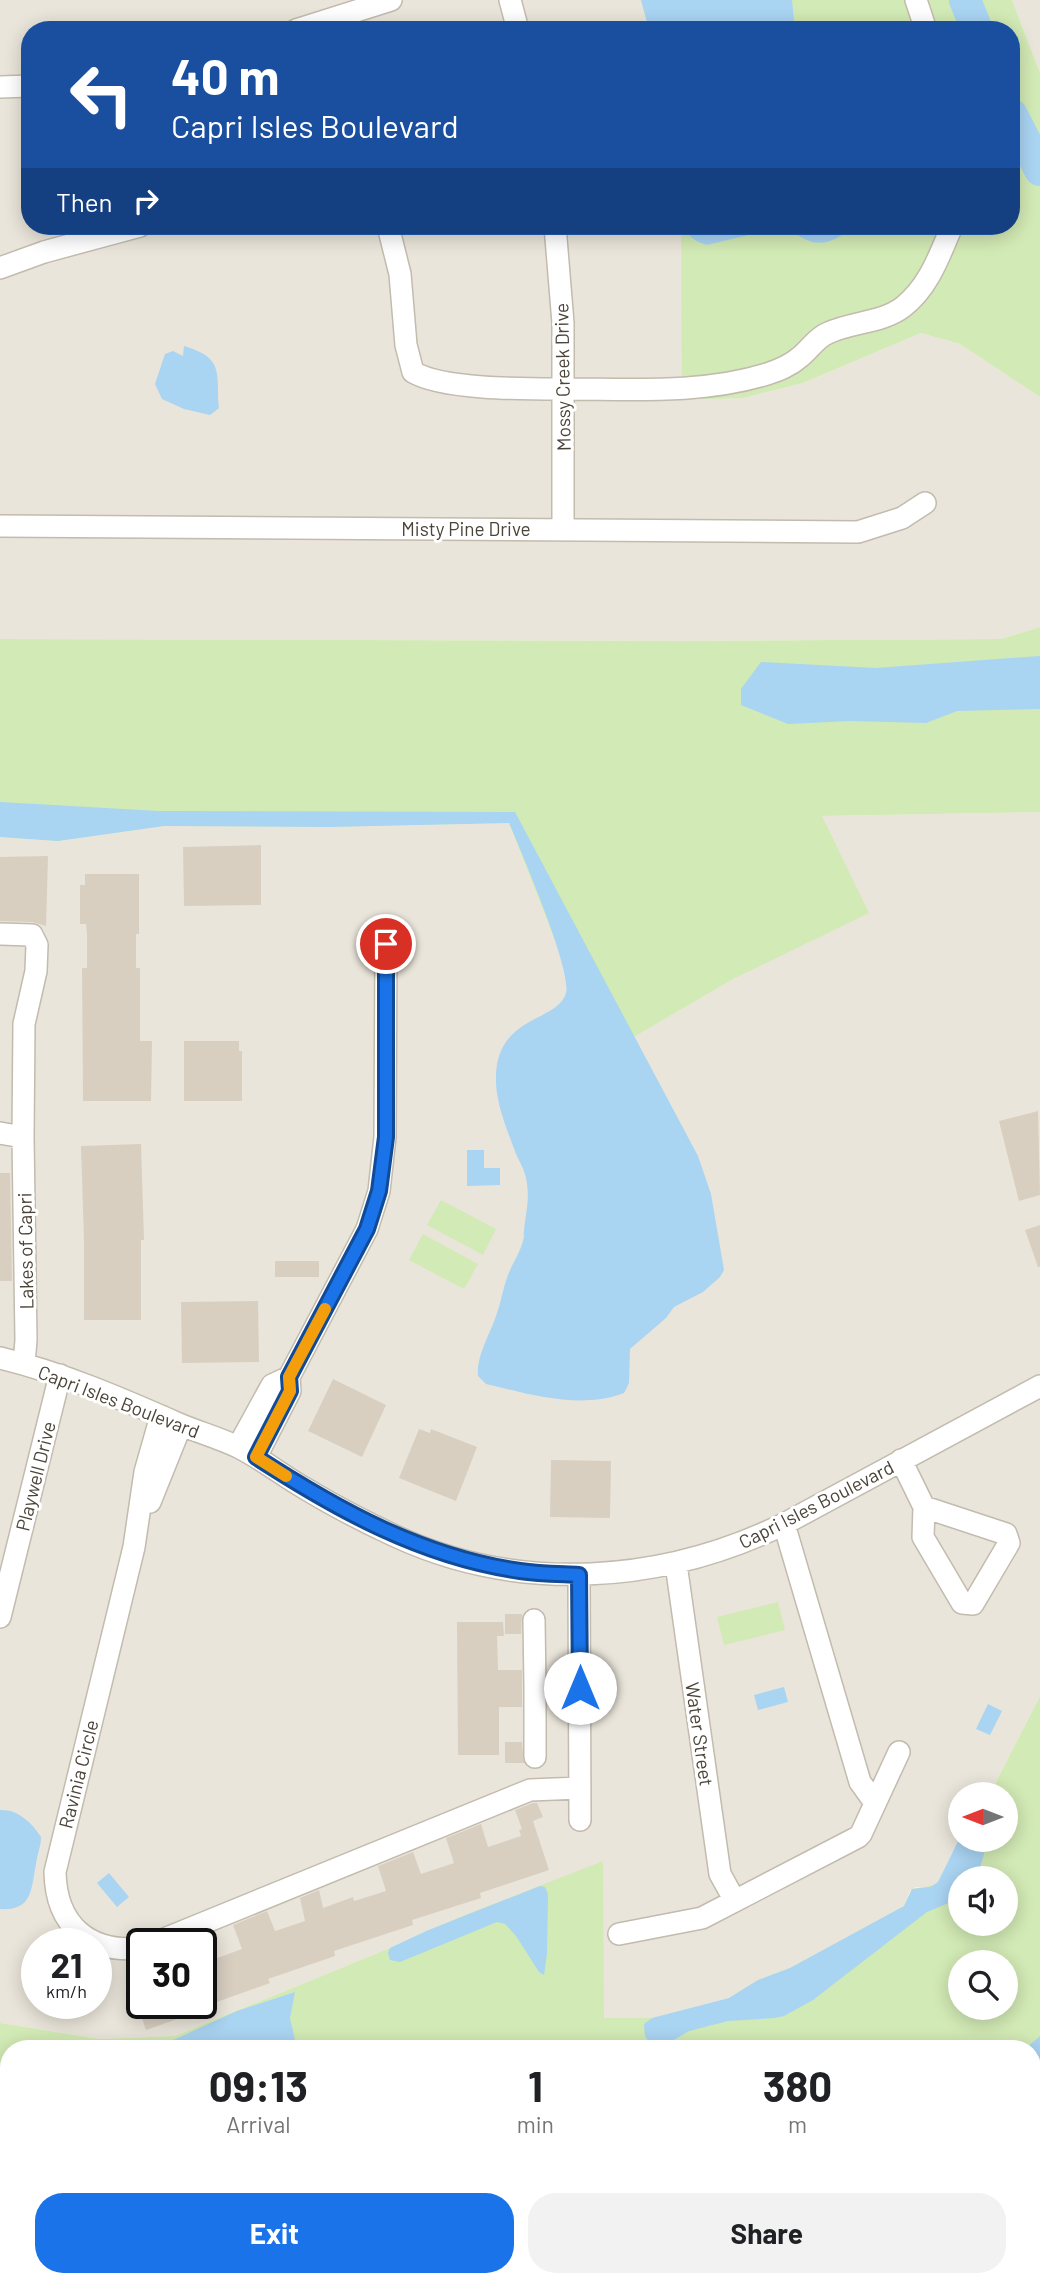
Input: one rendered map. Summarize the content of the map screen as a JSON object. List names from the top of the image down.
{
  "streets": {
    "street": [
      "Mossy Creek Drive",
      "Misty Pine Drive",
      "Lakes of Capri",
      "Capri Isles Boulevard",
      "Playwell Drive",
      "Water Street",
      "Ravinia Circle"
    ]
  },
  "crossings": [
    ["Mossy Creek Drive", "Misty Pine Drive"],
    ["Lakes of Capri", "Capri Isles Boulevard"],
    ["Capri Isles Boulevard", "Playwell Drive"],
    ["Capri Isles Boulevard", "Water Street"],
    ["Capri Isles Boulevard", "Ravinia Circle"]
  ],
  "north": "left",
  "page": {
    "turn": ["40 m", "Capri Isles Boulevard"],
    "then": "Then",
    "speed": "21 km/h",
    "limit": "30",
    "eta": [
      "09:13",
      "Arrival",
      "1",
      "min",
      "380",
      "m"
    ],
    "buttons": ["Exit", "Share"]
  }
}
